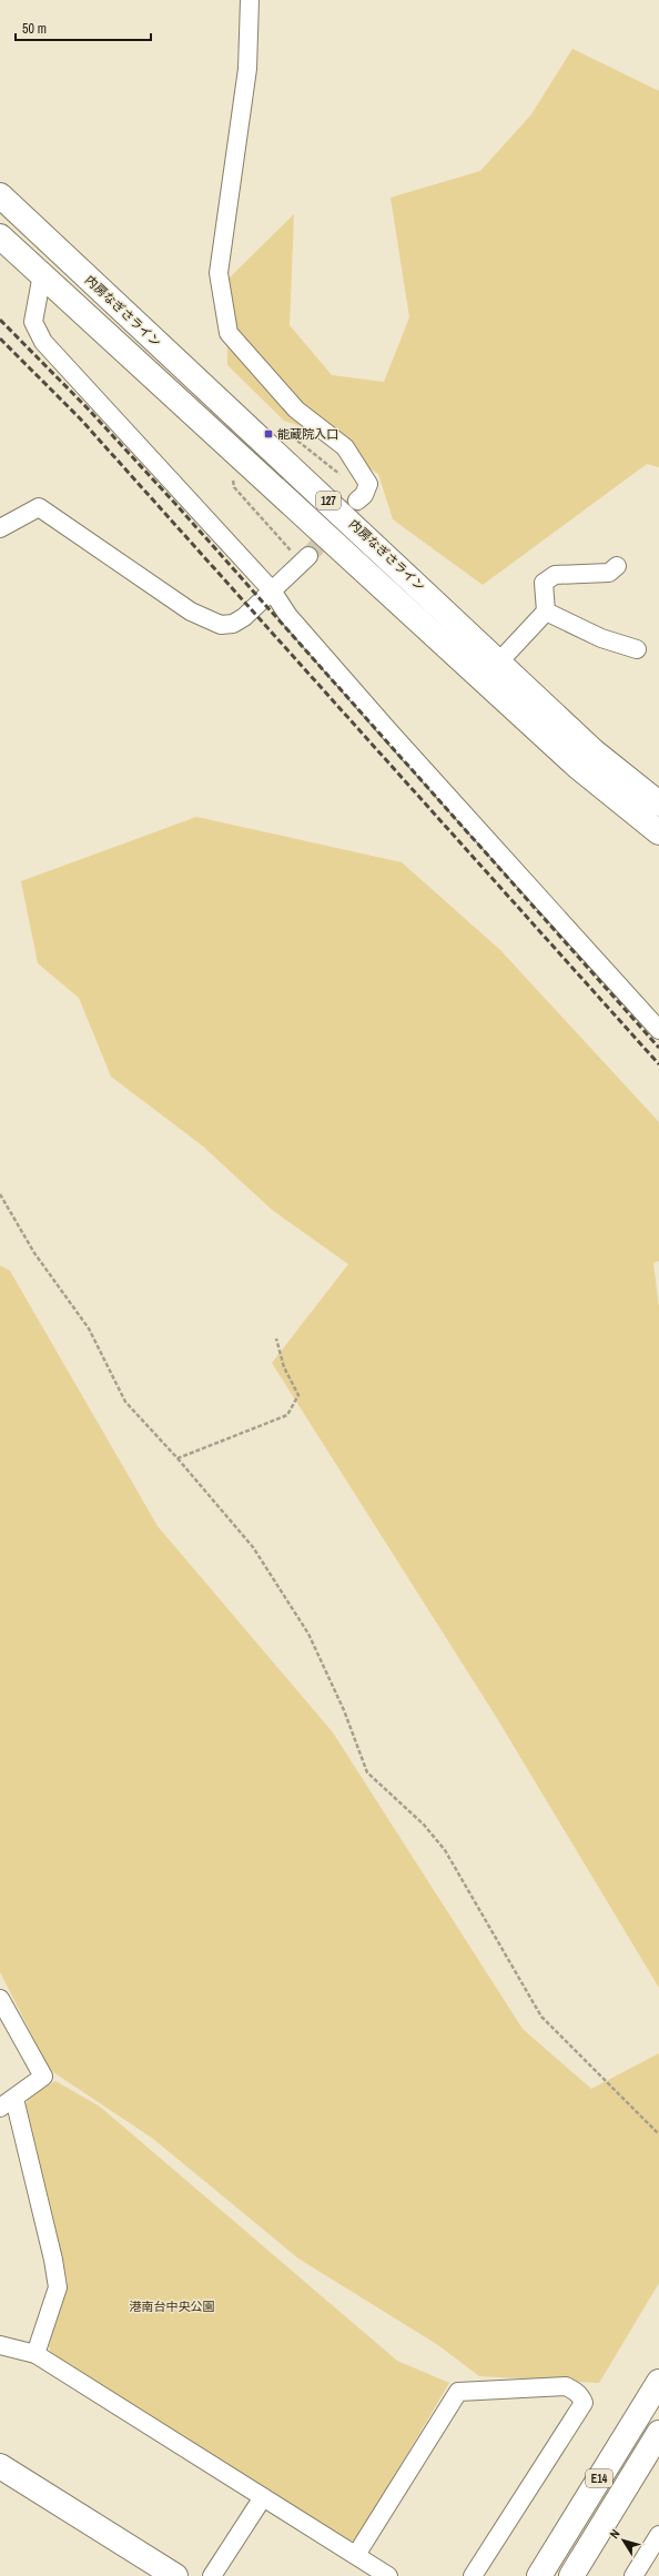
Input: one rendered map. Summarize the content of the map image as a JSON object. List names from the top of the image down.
{
  "streets": {
    "main road": ["内房なぎさライン", "127", "E14"]
  },
  "parks": ["港南台中央公園"],
  "places": {
    "transit": ["能蔵院入口"]
  },
  "scale_bar": "50 m",
  "north": "top left"
}
